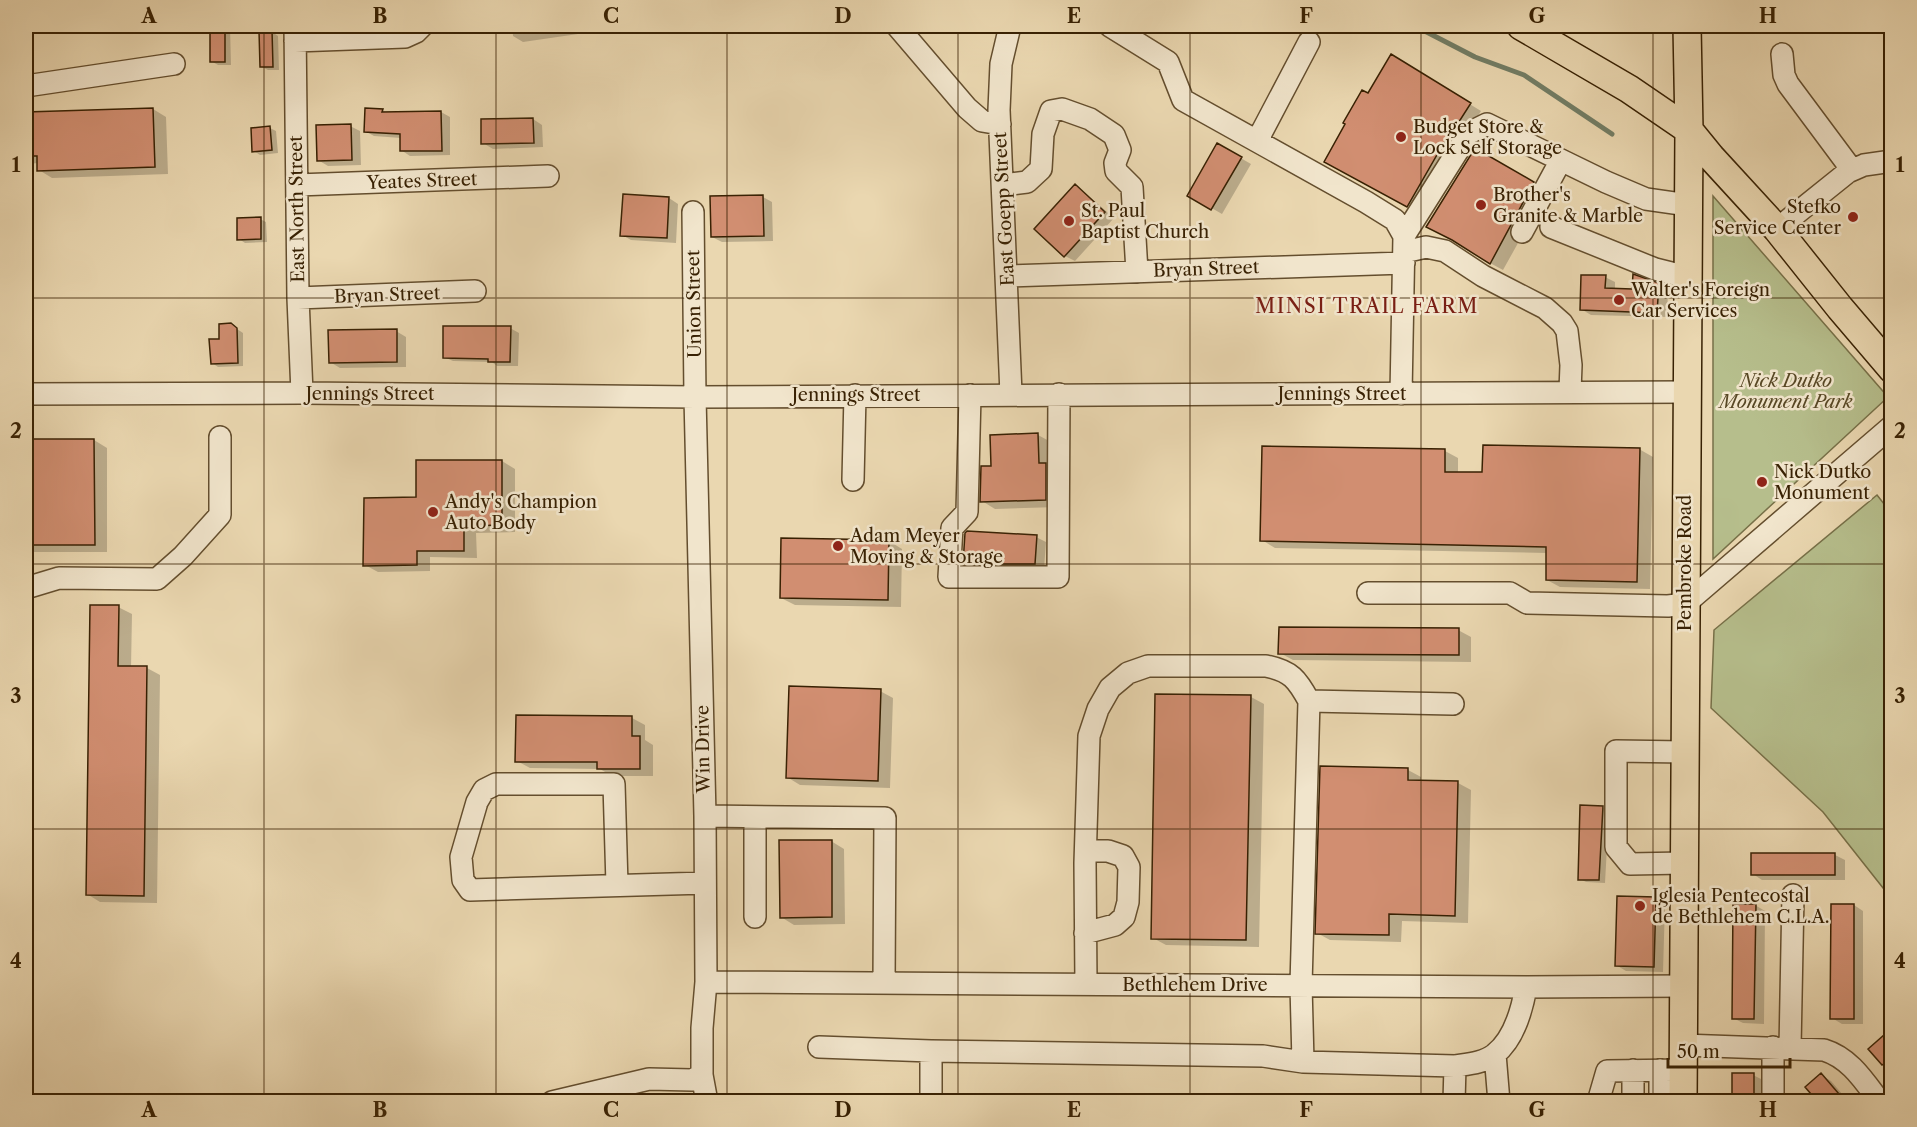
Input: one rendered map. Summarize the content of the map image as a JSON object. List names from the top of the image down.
{
  "streets": {
    "main road": ["Pembroke Road"],
    "street": [
      "Yeates Street",
      "East North Street",
      "East Goepp Street",
      "Bryan Street",
      "Union Street",
      "Jennings Street",
      "Win Drive",
      "Bethlehem Drive"
    ]
  },
  "crossings": [
    ["Yeates Street", "East North Street"],
    ["East North Street", "Bryan Street"],
    ["East North Street", "Jennings Street"],
    ["East Goepp Street", "Bryan Street"],
    ["East Goepp Street", "Jennings Street"],
    ["Bryan Street", "Jennings Street"],
    ["Union Street", "Jennings Street"],
    ["Union Street", "Win Drive"],
    ["Jennings Street", "Pembroke Road"],
    ["Jennings Street", "Win Drive"],
    ["Pembroke Road", "Bethlehem Drive"],
    ["Win Drive", "Bethlehem Drive"]
  ],
  "districts": ["MINSI TRAIL FARM"],
  "parks": ["Nick Dutko Monument Park"],
  "places": [
    "Budget Store & Lock Self Storage",
    "Brother's Granite & Marble",
    "Stefko Service Center",
    "St. Paul Baptist Church",
    "Walter's Foreign Car Services",
    "Nick Dutko Monument",
    "Andy's Champion Auto Body",
    "Adam Meyer Moving & Storage",
    "Iglesia Pentecostal de Bethlehem C.L.A."
  ],
  "scale_bar": "50 m",
  "grid": {
    "columns": [
      "A",
      "B",
      "C",
      "D",
      "E",
      "F",
      "G",
      "H"
    ],
    "rows": [
      "1",
      "2",
      "3",
      "4"
    ]
  }
}
